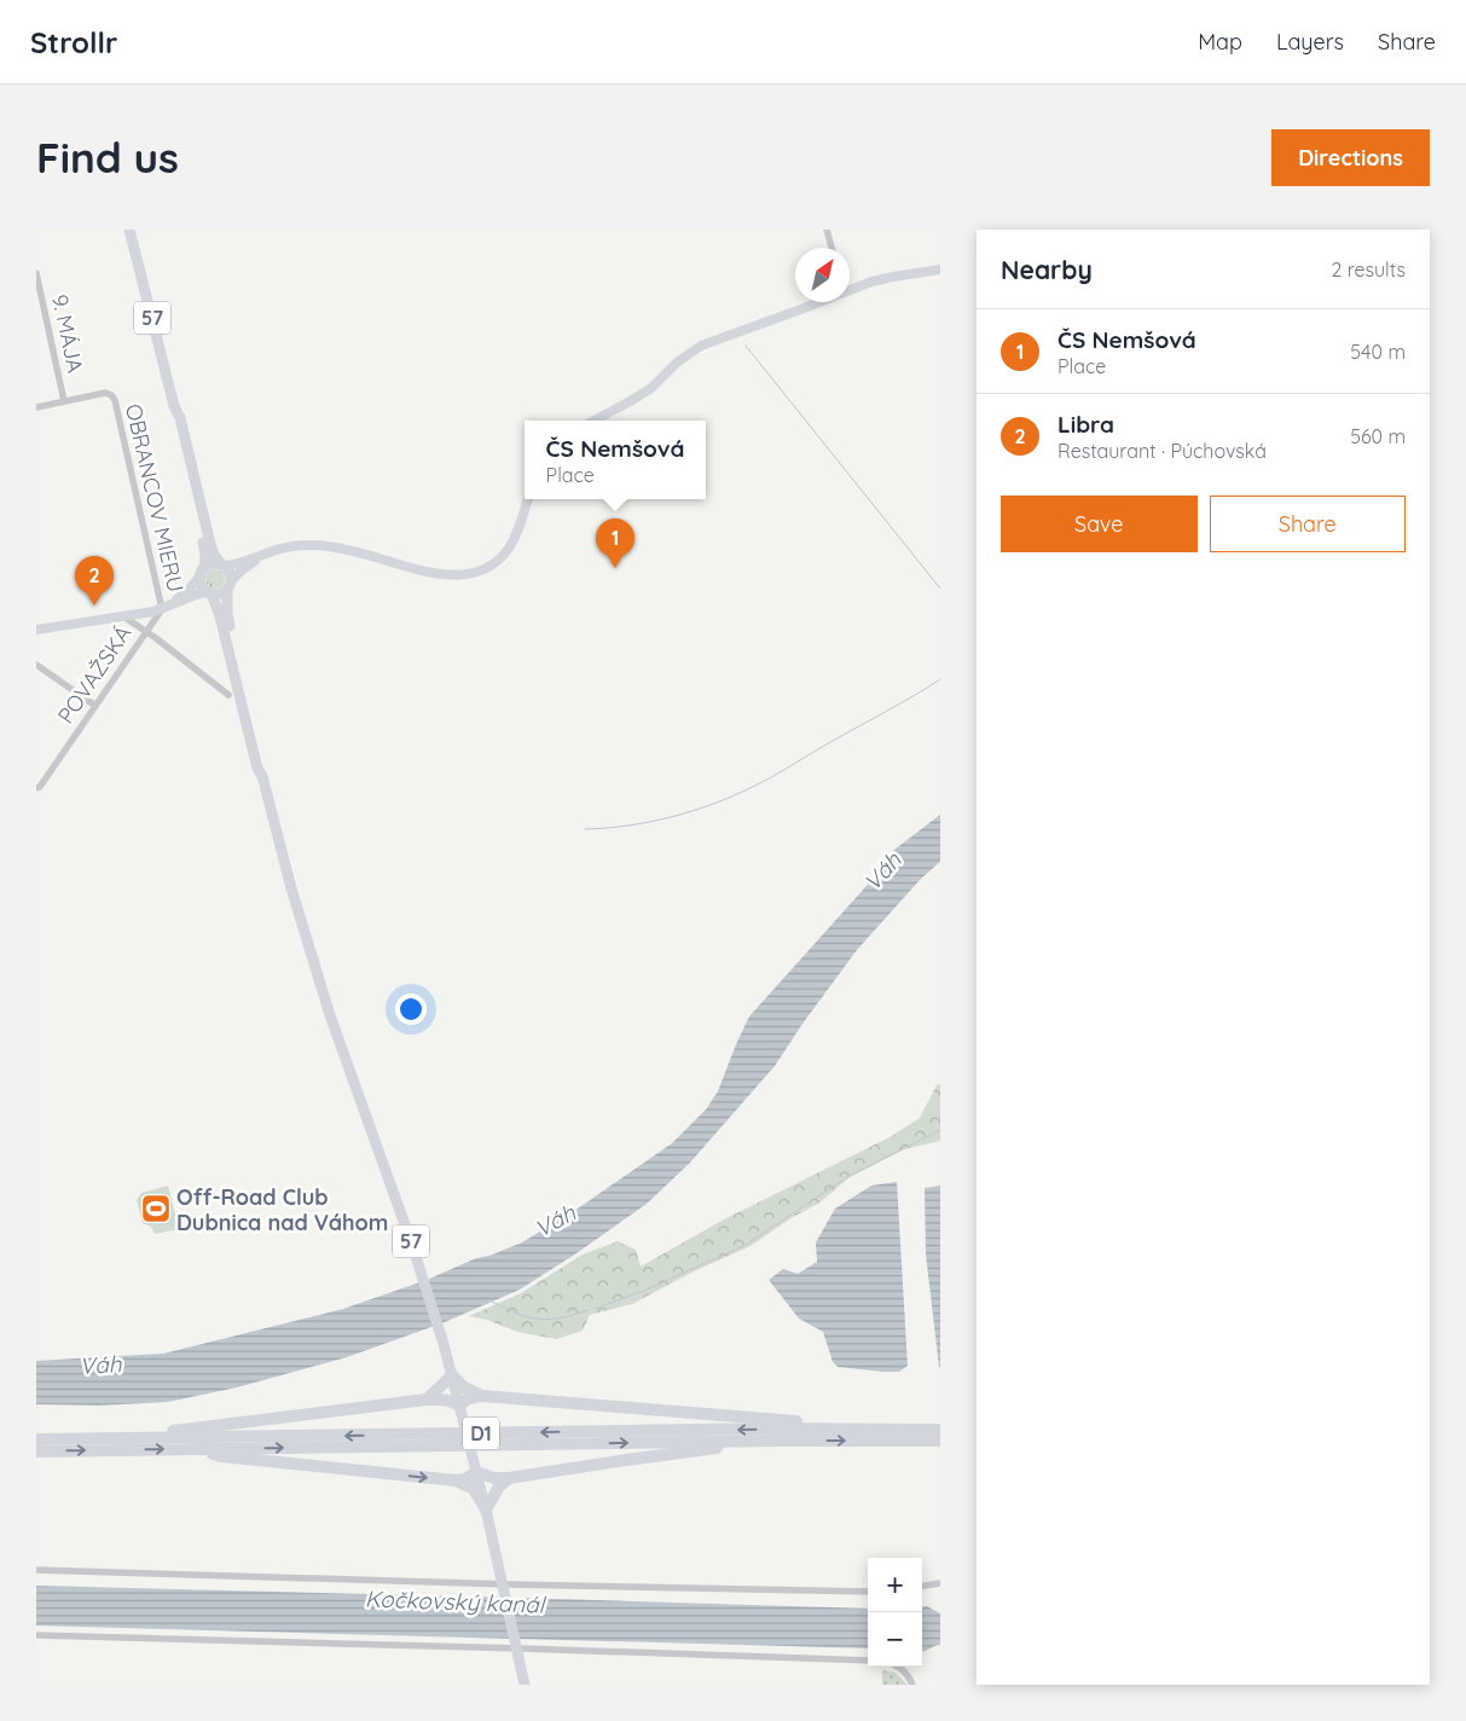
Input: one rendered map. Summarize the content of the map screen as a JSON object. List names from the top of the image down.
{
  "streets": {
    "highway": ["D1"],
    "main road": ["57"],
    "street": ["9. MÁJA", "OBRANCOV MIERU", "POVAŽSKÁ"]
  },
  "crossings": [
    ["9. MÁJA", "OBRANCOV MIERU"],
    ["OBRANCOV MIERU", "POVAŽSKÁ"]
  ],
  "water": ["Váh", "Kočkovský kanál"],
  "places": {
    "sports": ["Off-Road Club Dubnica nad Váhom"]
  },
  "north": "top right",
  "page": {
    "header": "Strollr",
    "nav": ["Map", "Layers", "Share"],
    "buttons": [
      "Directions",
      ["Save", "Share"]
    ],
    "title": "Find us",
    "heading": ["Nearby", "2 results"],
    "list": [
      {
        "mark": "1",
        "name": "ČS Nemšová",
        "note": "Place",
        "value": "540 m"
      },
      {
        "mark": "2",
        "name": "Libra",
        "note": "Restaurant · Púchovská",
        "value": "560 m"
      }
    ],
    "popup": ["ČS Nemšová", "Place"],
    "pins": ["1", "2"],
    "map_buttons": ["+", "−"]
  }
}
